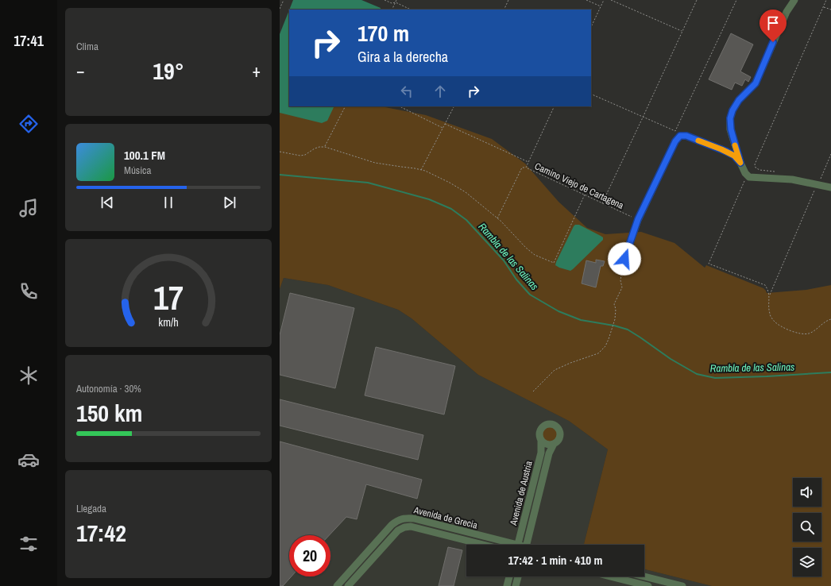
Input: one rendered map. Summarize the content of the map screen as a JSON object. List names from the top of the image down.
{
  "streets": {
    "street": ["Avenida de Austria", "Avenida de Grecia"],
    "path": ["Camino Viejo de Cartagena"]
  },
  "water": ["Rambla de las Salinas"],
  "page": {
    "tabs": "17:41",
    "tile": [
      "Clima",
      ["Autonomía · 30%", "150 km"],
      ["Llegada", "17:42"]
    ],
    "turn": ["170 m", "Gira a la derecha"],
    "heat": ["−", "19°", "+"],
    "song": ["100.1 FM", "Música"],
    "limit": "20",
    "trip": "17:42 · 1 min · 410 m",
    "gauge": ["17", "km/h"]
  }
}
